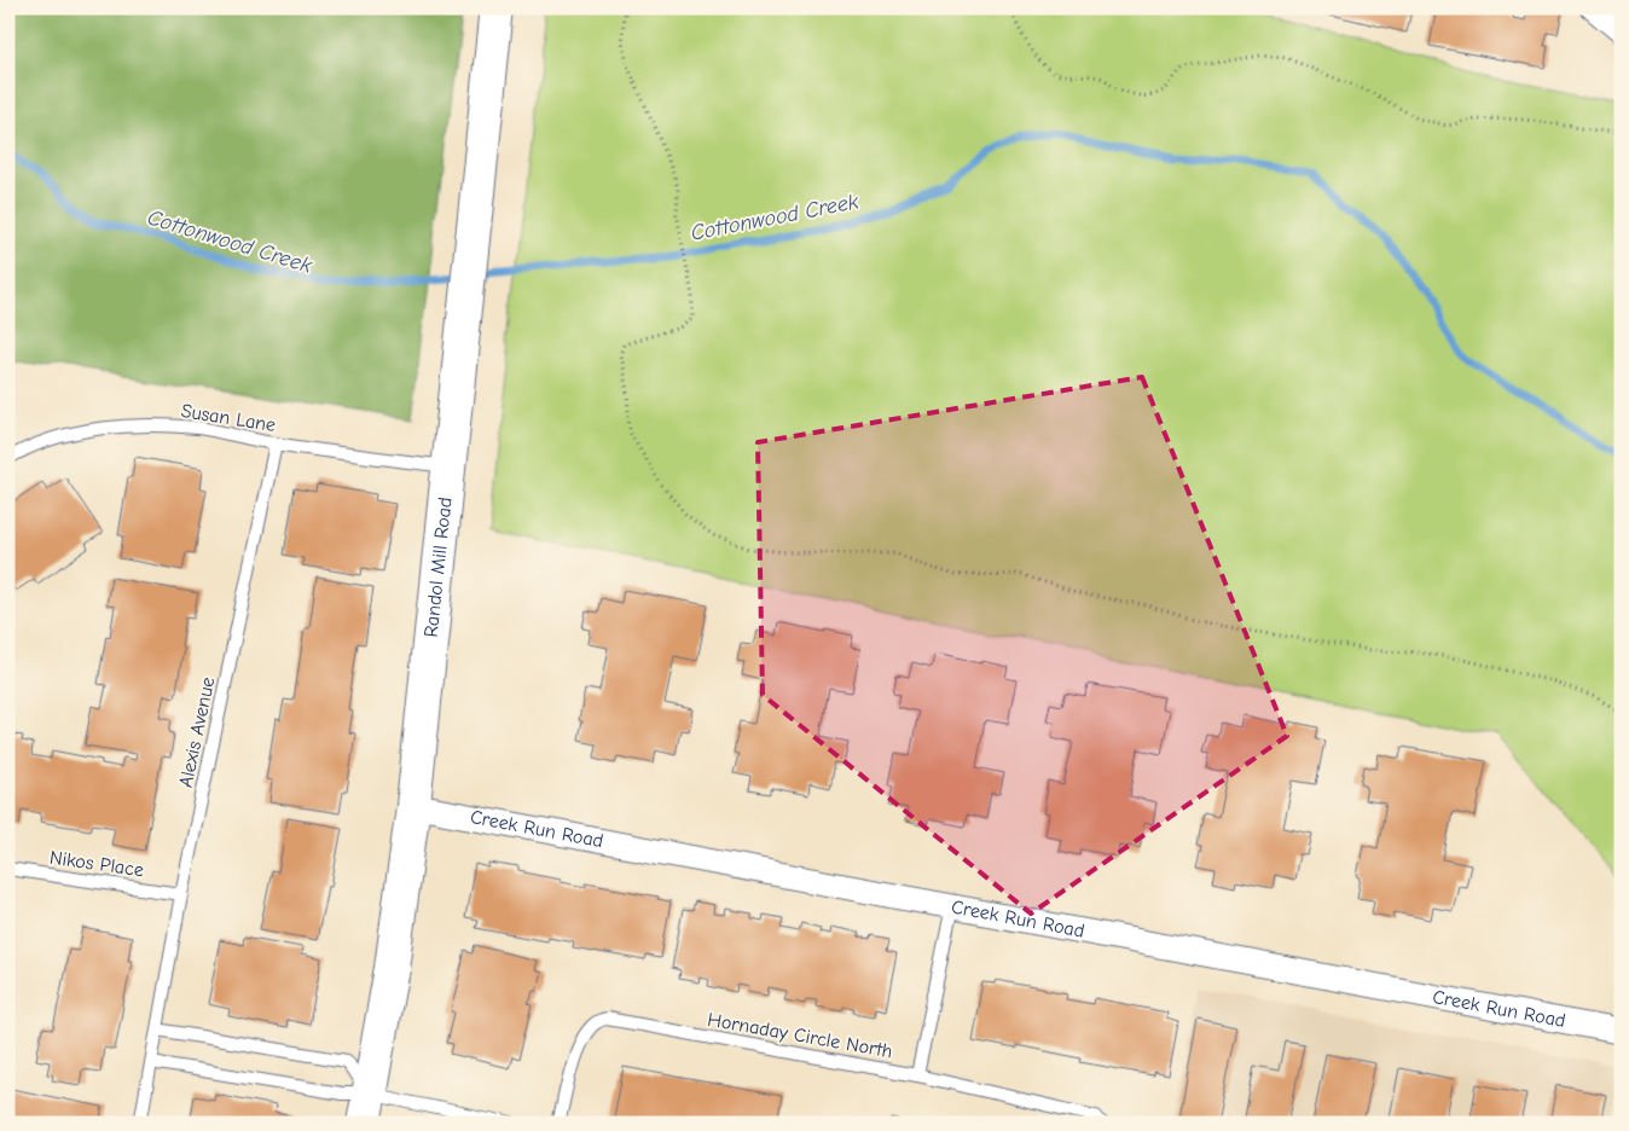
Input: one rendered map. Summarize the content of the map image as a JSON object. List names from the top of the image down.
{
  "streets": {
    "street": ["Randol Mill Road", "Creek Run Road"],
    "lane": [
      "Susan Lane",
      "Alexis Avenue",
      "Nikos Place",
      "Hornaday Circle North"
    ]
  },
  "crossings": [
    ["Susan Lane", "Randol Mill Road"],
    ["Susan Lane", "Alexis Avenue"],
    ["Randol Mill Road", "Creek Run Road"],
    ["Alexis Avenue", "Nikos Place"]
  ],
  "water": ["Cottonwood Creek"]
}
